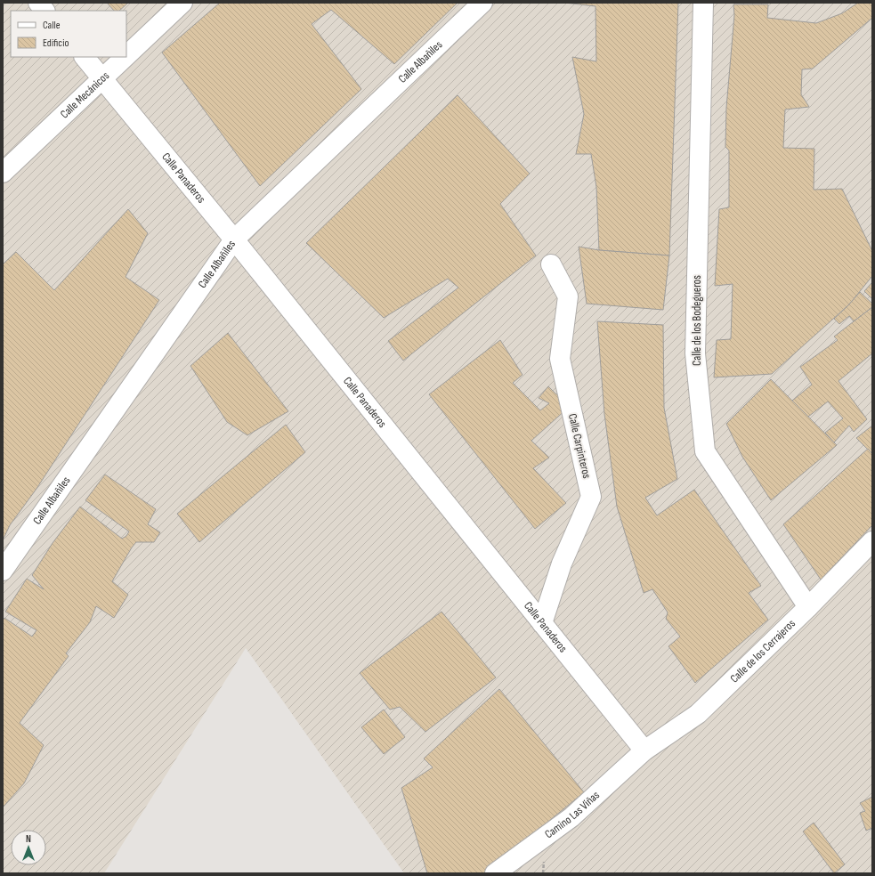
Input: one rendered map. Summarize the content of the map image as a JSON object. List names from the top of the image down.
{
  "streets": {
    "street": [
      "Calle Albañiles",
      "Calle Mecánicos",
      "Calle Panaderos",
      "Calle de los Bodegueros",
      "Calle Carpinteros",
      "Calle de los Cerrajeros",
      "Camino Las Viñas"
    ]
  },
  "crossings": [
    ["Calle Albañiles", "Calle Panaderos"],
    ["Calle Mecánicos", "Calle Panaderos"],
    ["Calle Panaderos", "Calle Carpinteros"],
    ["Calle Panaderos", "Calle de los Cerrajeros"],
    ["Calle Panaderos", "Camino Las Viñas"],
    ["Calle de los Bodegueros", "Calle de los Cerrajeros"],
    ["Calle de los Cerrajeros", "Camino Las Viñas"]
  ],
  "legend": ["Calle", "Edificio"],
  "north": "top"
}
